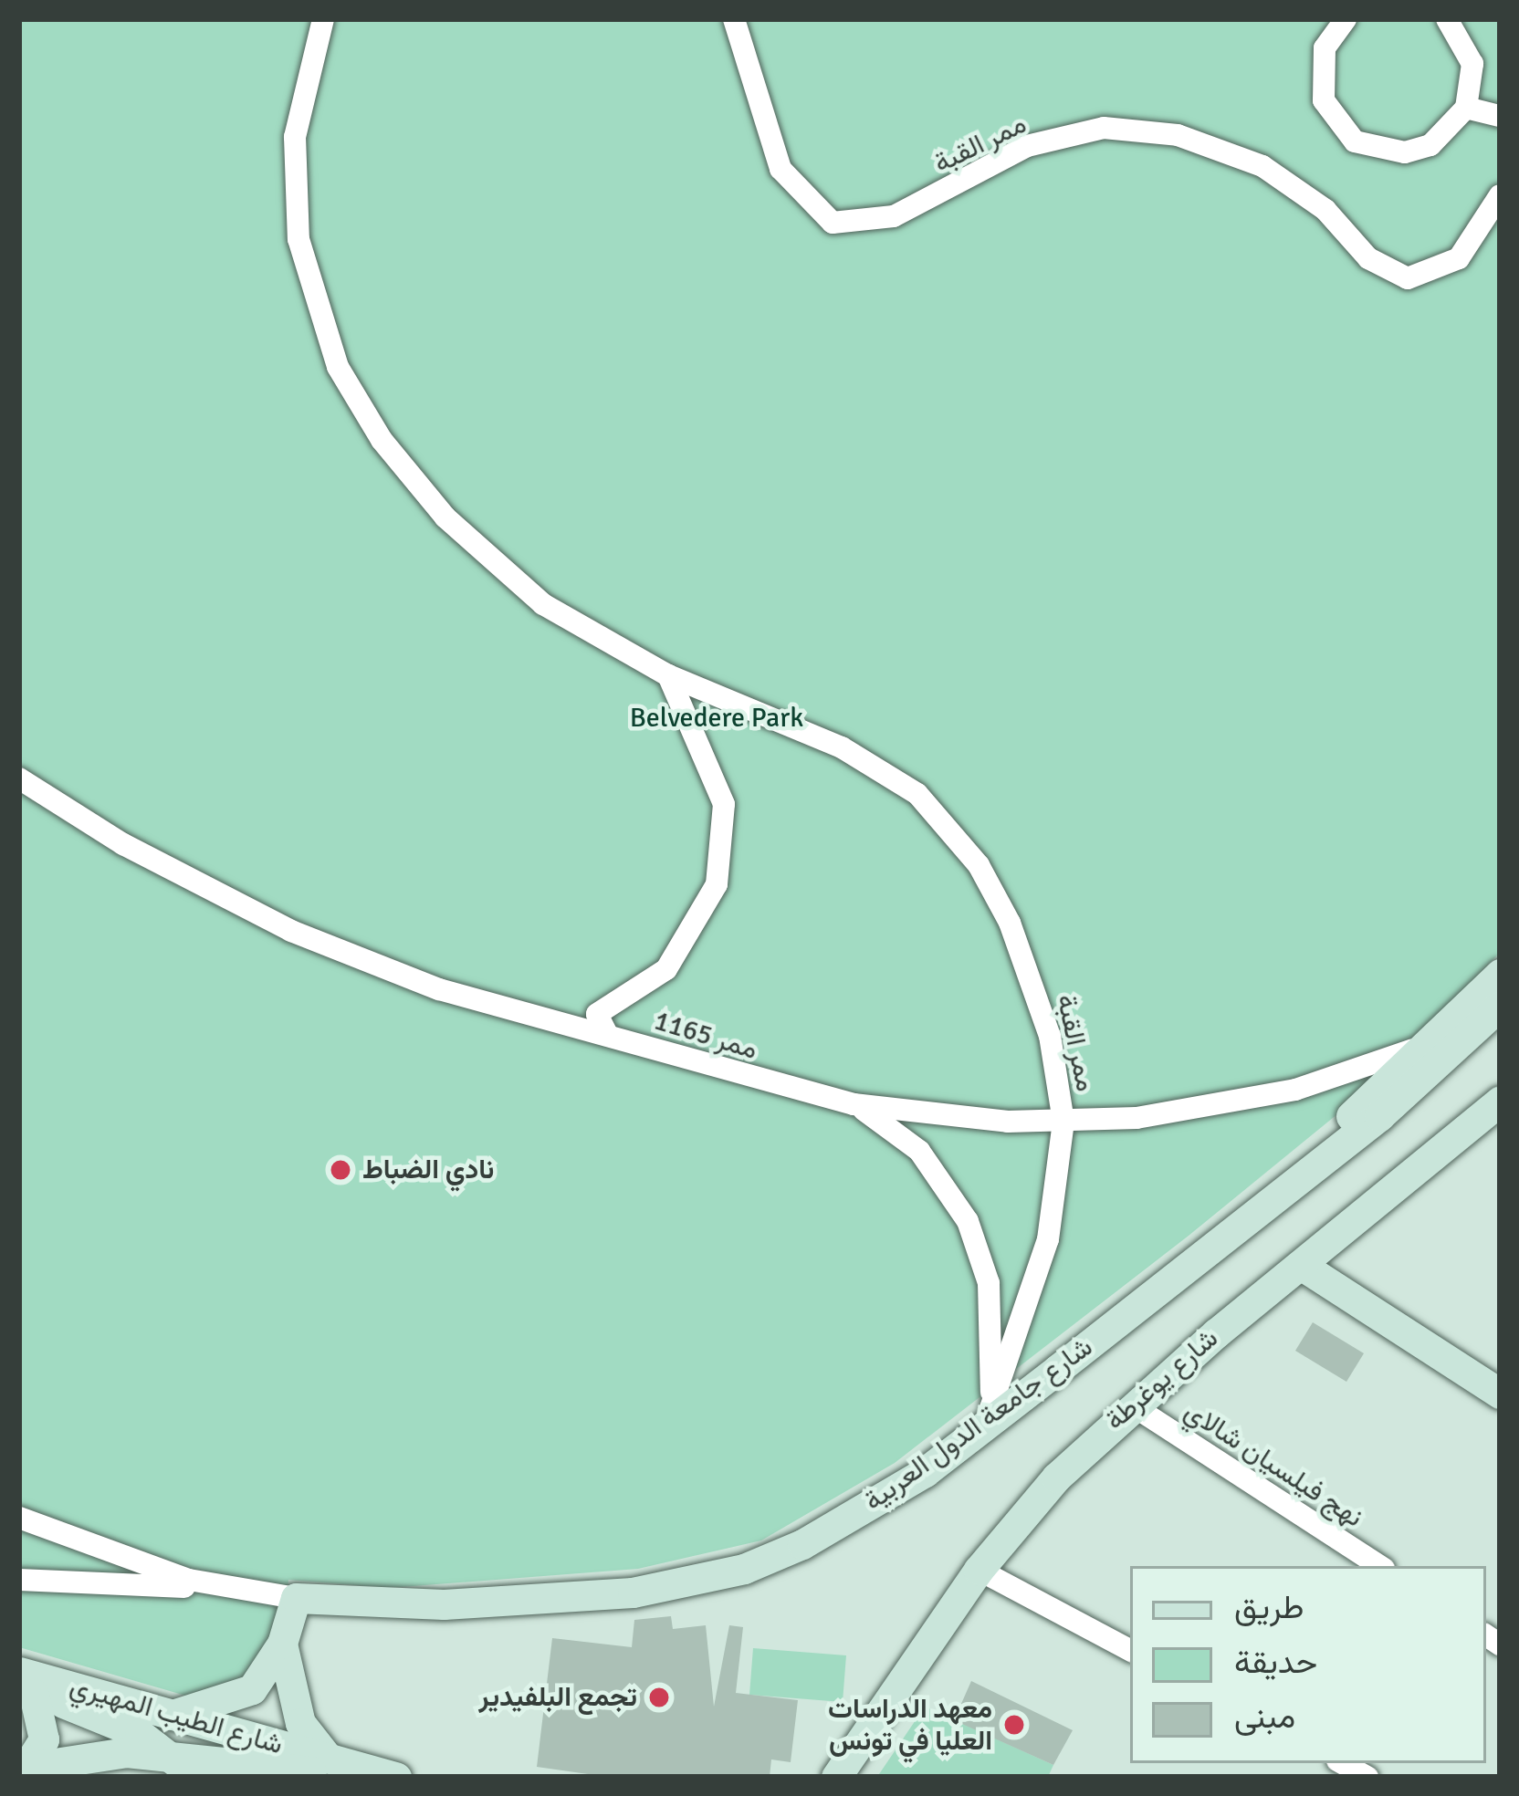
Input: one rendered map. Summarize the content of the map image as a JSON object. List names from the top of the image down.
{
  "streets": {
    "street": [
      "ممر القبة",
      "ممر 1165",
      "شارع يوغرطة",
      "شارع جامعة الدول العربية",
      "نهج فيلسيان شالاي",
      "شارع الطيب المهيري"
    ]
  },
  "crossings": [
    ["ممر القبة", "ممر 1165"],
    ["ممر القبة", "شارع جامعة الدول العربية"],
    ["ممر 1165", "شارع جامعة الدول العربية"],
    ["شارع يوغرطة", "نهج فيلسيان شالاي"]
  ],
  "parks": ["Belvedere Park"],
  "places": ["نادي الضباط", "تجمع البلفيدير", "معهد الدراسات العليا في تونس"],
  "legend": ["طريق", "حديقة", "مبنى"]
}
